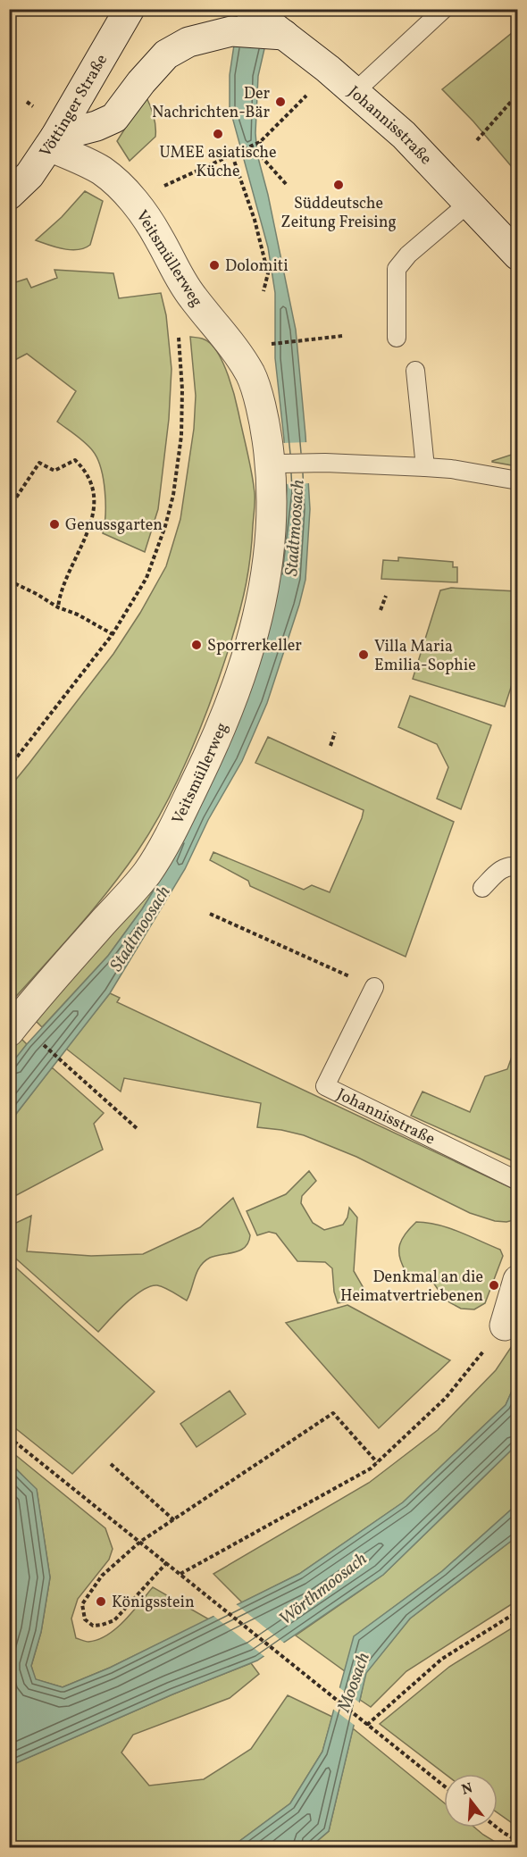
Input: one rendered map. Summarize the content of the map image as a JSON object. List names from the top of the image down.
{
  "streets": {
    "street": ["Vöttinger Straße", "Johannisstraße", "Veitsmüllerweg"]
  },
  "crossings": [
    ["Vöttinger Straße", "Veitsmüllerweg"]
  ],
  "water": ["Stadtmoosach", "Wörthmoosach", "Moosach"],
  "places": [
    "Der Nachrichten-Bär",
    "UMEE asiatische Küche",
    "Süddeutsche Zeitung Freising",
    "Dolomiti",
    "Genussgarten",
    "Sporrerkeller",
    "Villa Maria Emilia-Sophie",
    "Denkmal an die Heimatvertriebenen",
    "Königsstein"
  ],
  "north": "top"
}
